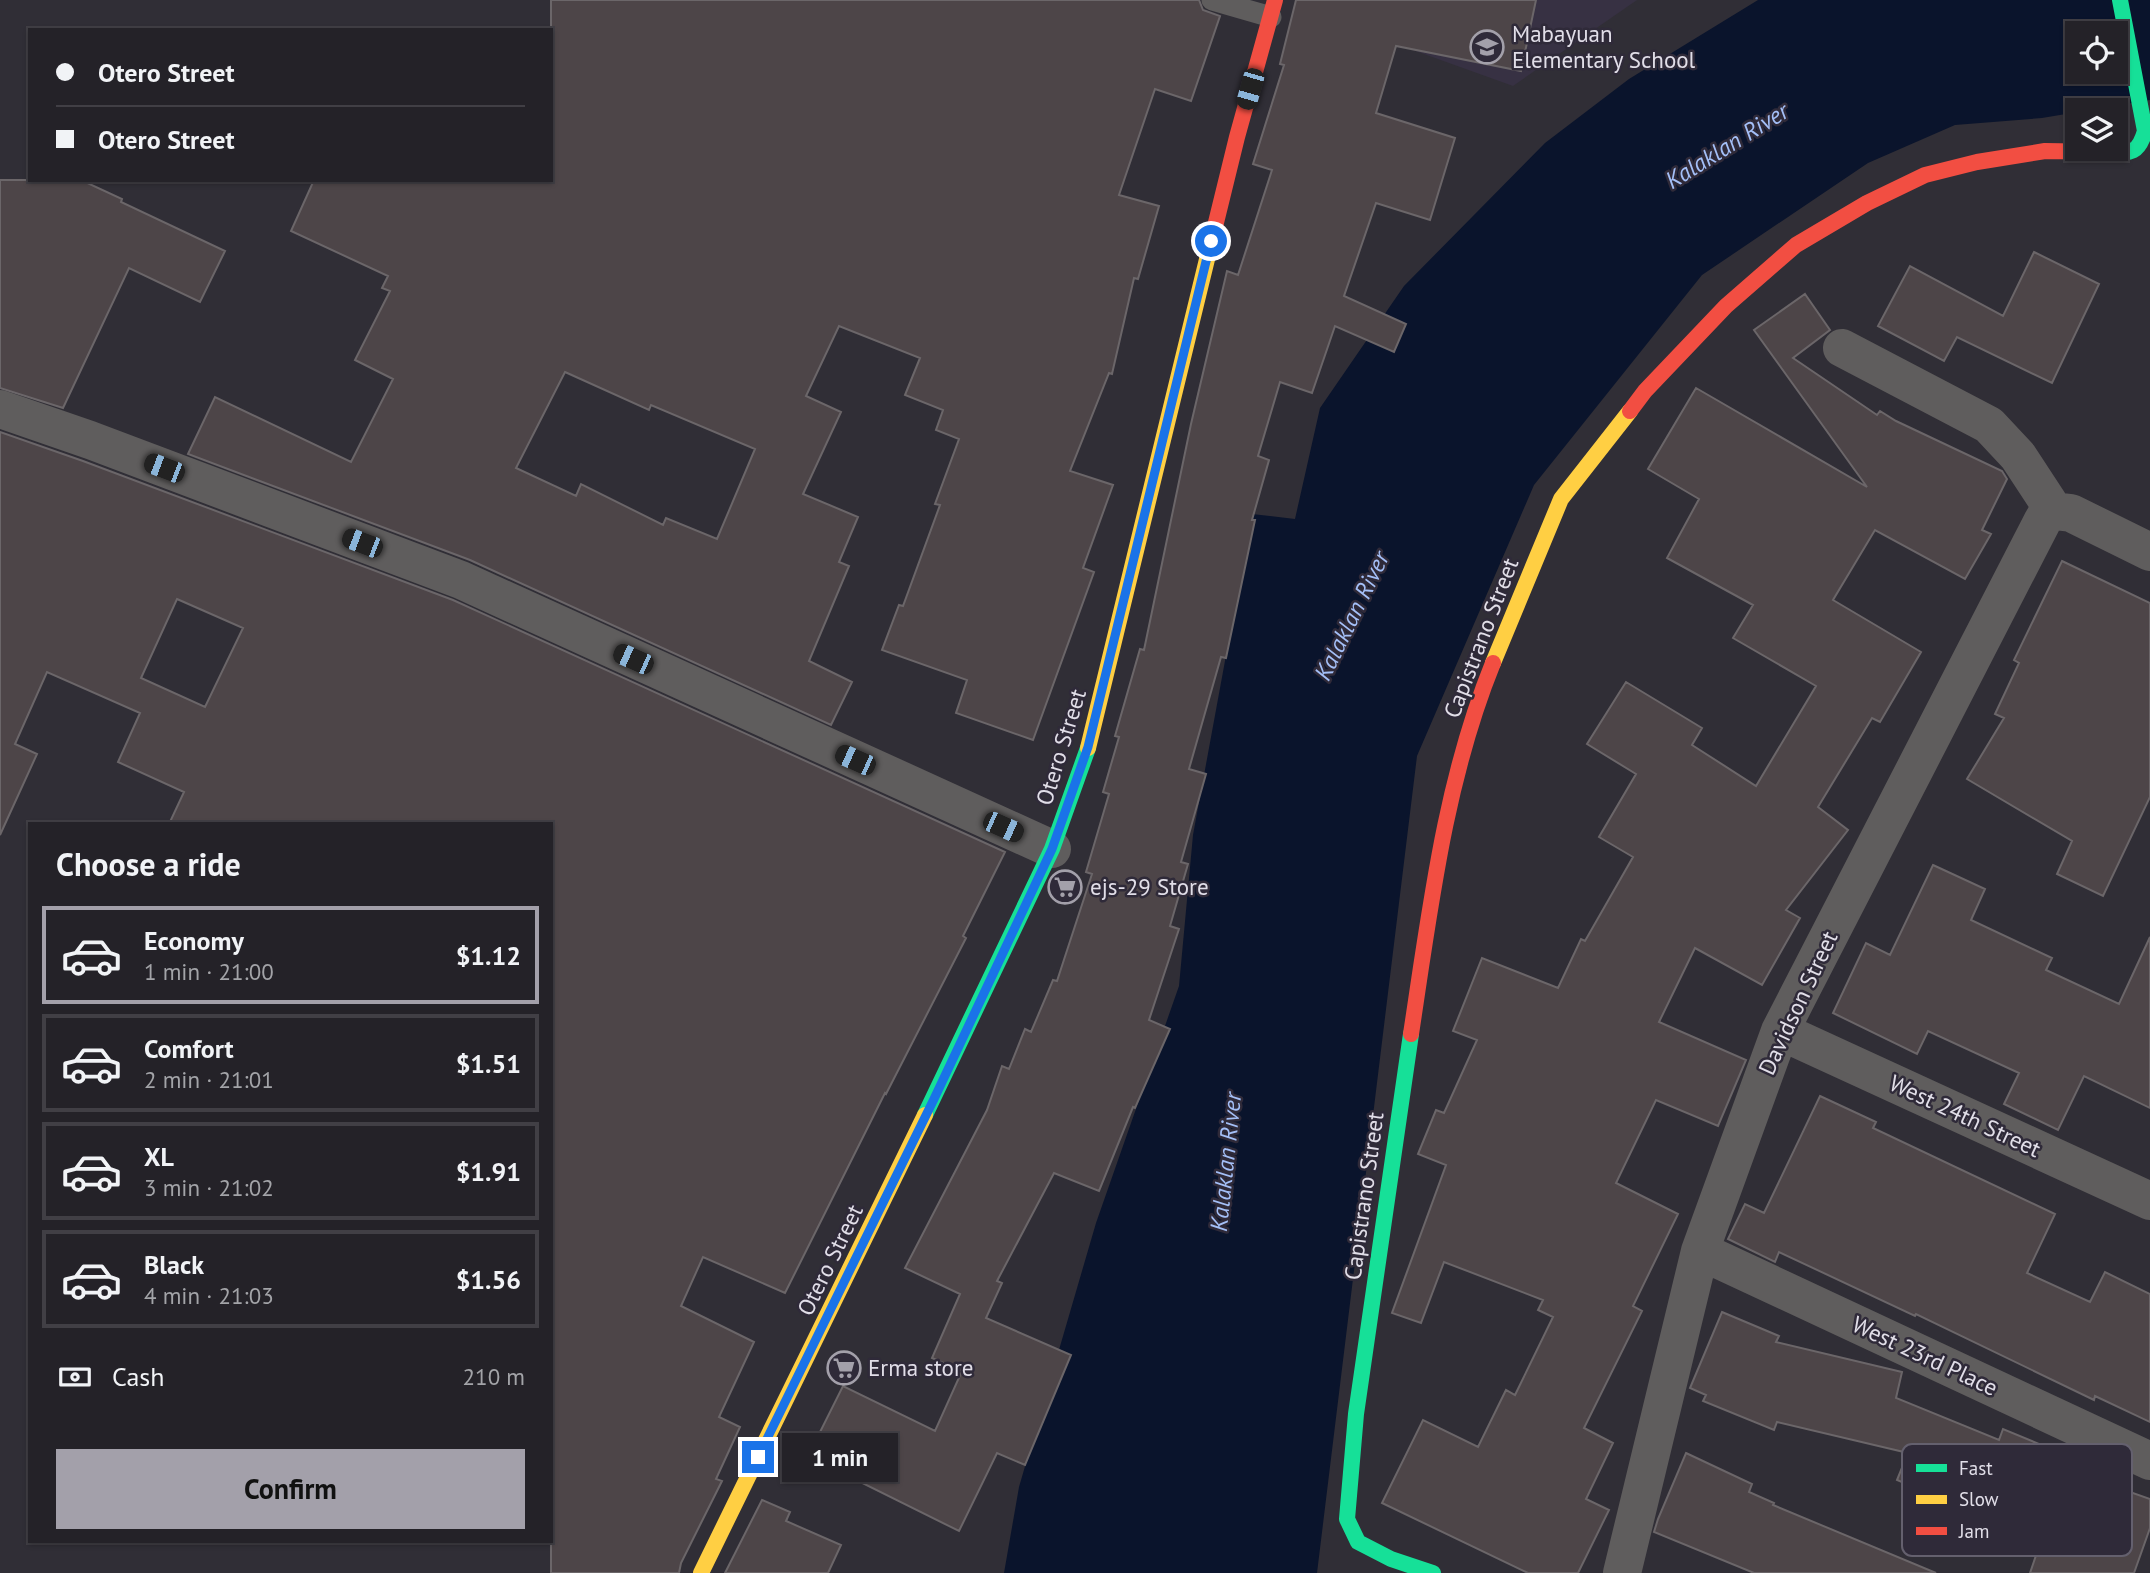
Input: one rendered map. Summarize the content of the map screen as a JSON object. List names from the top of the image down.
{
  "streets": {
    "street": [
      "Capistrano Street",
      "Otero Street",
      "Davidson Street",
      "West 24th Street",
      "West 23rd Place"
    ]
  },
  "crossings": [
    ["Davidson Street", "West 24th Street"],
    ["Davidson Street", "West 23rd Place"]
  ],
  "water": ["Kalaklan River"],
  "places": {
    "school or university": ["Mabayuan Elementary School"],
    "supermarket": ["ejs-29 Store", "Erma store"]
  },
  "legend": ["Fast", "Slow", "Jam"],
  "page": {
    "banner": ["Otero Street", "Otero Street"],
    "heading": "Choose a ride",
    "list": [
      {
        "name": "Economy",
        "note": "1 min · 21:00",
        "value": "$1.12"
      },
      {
        "name": "Comfort",
        "note": "2 min · 21:01",
        "value": "$1.51"
      },
      {
        "name": "XL",
        "note": "3 min · 21:02",
        "value": "$1.91"
      },
      {
        "name": "Black",
        "note": "4 min · 21:03",
        "value": "$1.56"
      }
    ],
    "pay": ["Cash", "210 m"],
    "bubble": "1 min",
    "buttons": "Confirm"
  }
}
